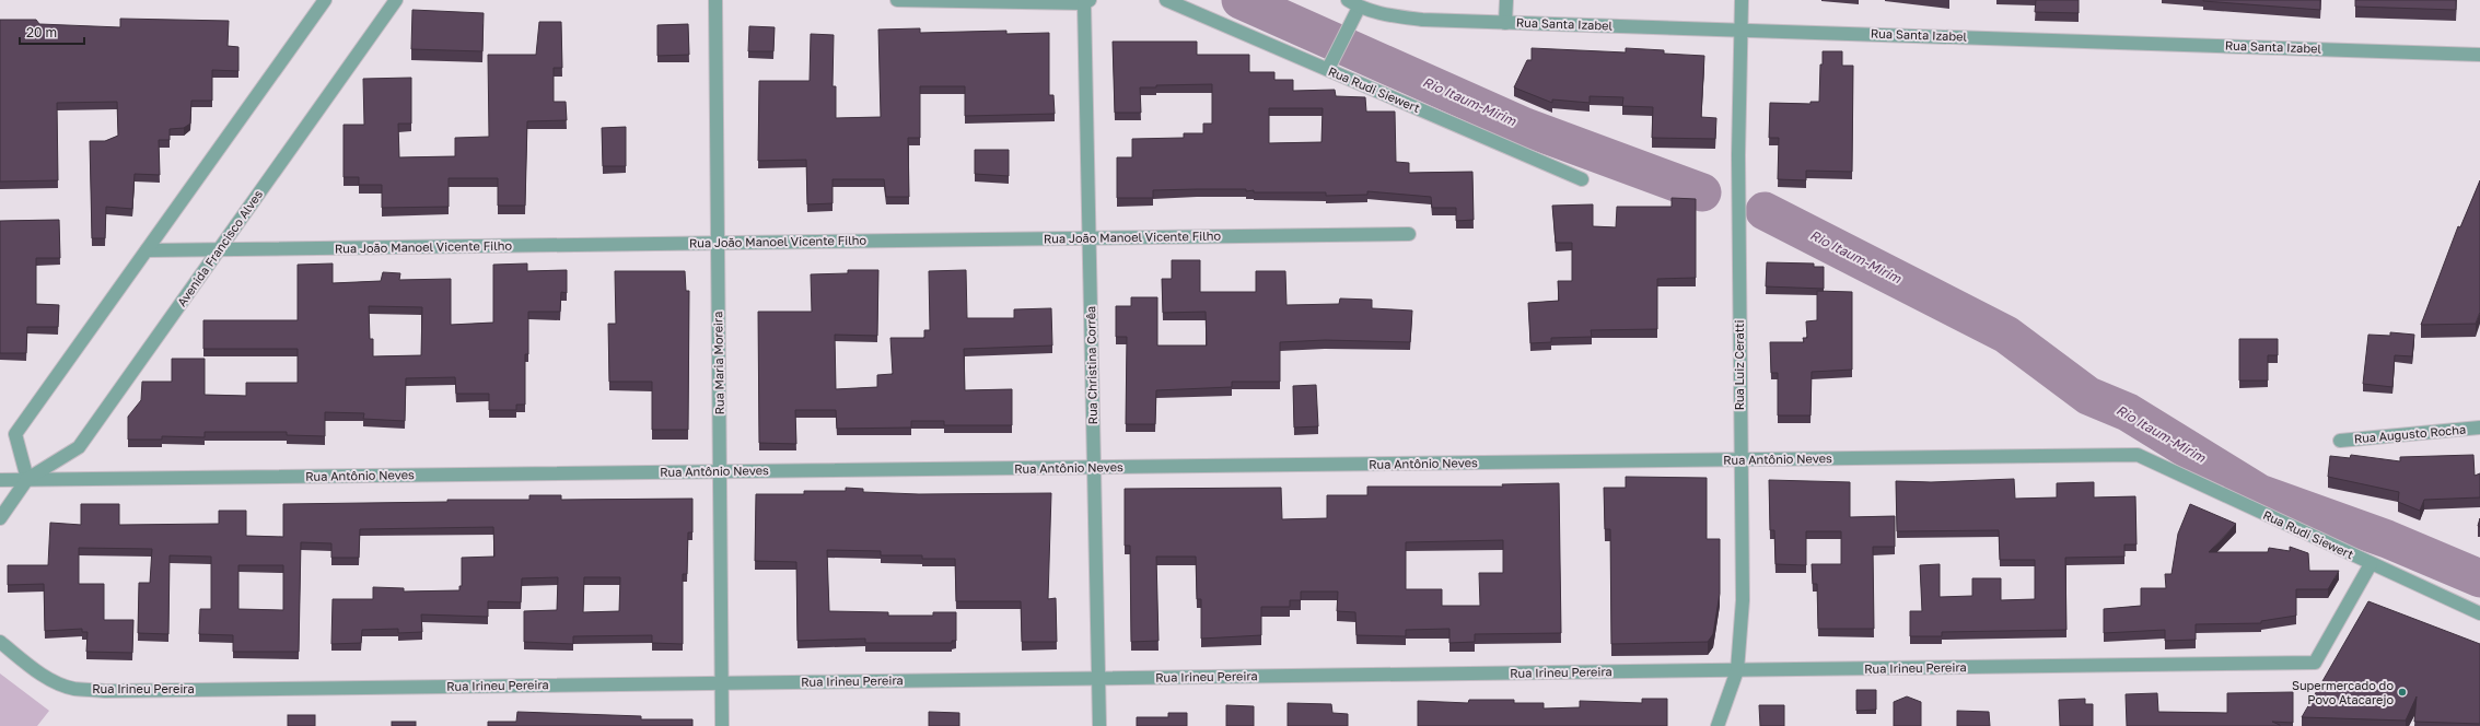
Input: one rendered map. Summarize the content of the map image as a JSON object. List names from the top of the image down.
{
  "streets": {
    "street": [
      "Rua Santa Izabel",
      "Rua Rudi Siewert",
      "Rua João Manoel Vicente Filho",
      "Avenida Francisco Alves",
      "Rua Maria Moreira",
      "Rua Christina Corrêa",
      "Rua Luiz Ceratti",
      "Rua Augusto Rocha",
      "Rua Antônio Neves",
      "Rua Irineu Pereira"
    ]
  },
  "crossings": [
    ["Rua Santa Izabel", "Rua Luiz Ceratti"],
    ["Rua Rudi Siewert", "Rua Antônio Neves"],
    ["Rua Rudi Siewert", "Rua Irineu Pereira"],
    ["Rua João Manoel Vicente Filho", "Avenida Francisco Alves"],
    ["Rua João Manoel Vicente Filho", "Rua Maria Moreira"],
    ["Rua João Manoel Vicente Filho", "Rua Christina Corrêa"],
    ["Avenida Francisco Alves", "Rua Antônio Neves"],
    ["Rua Maria Moreira", "Rua Antônio Neves"],
    ["Rua Maria Moreira", "Rua Irineu Pereira"],
    ["Rua Christina Corrêa", "Rua Antônio Neves"],
    ["Rua Christina Corrêa", "Rua Irineu Pereira"],
    ["Rua Luiz Ceratti", "Rua Antônio Neves"],
    ["Rua Luiz Ceratti", "Rua Irineu Pereira"]
  ],
  "water": ["Rio Itaum-Mirim"],
  "places": ["Supermercado do Povo Atacarejo"],
  "scale_bar": "20 m"
}
